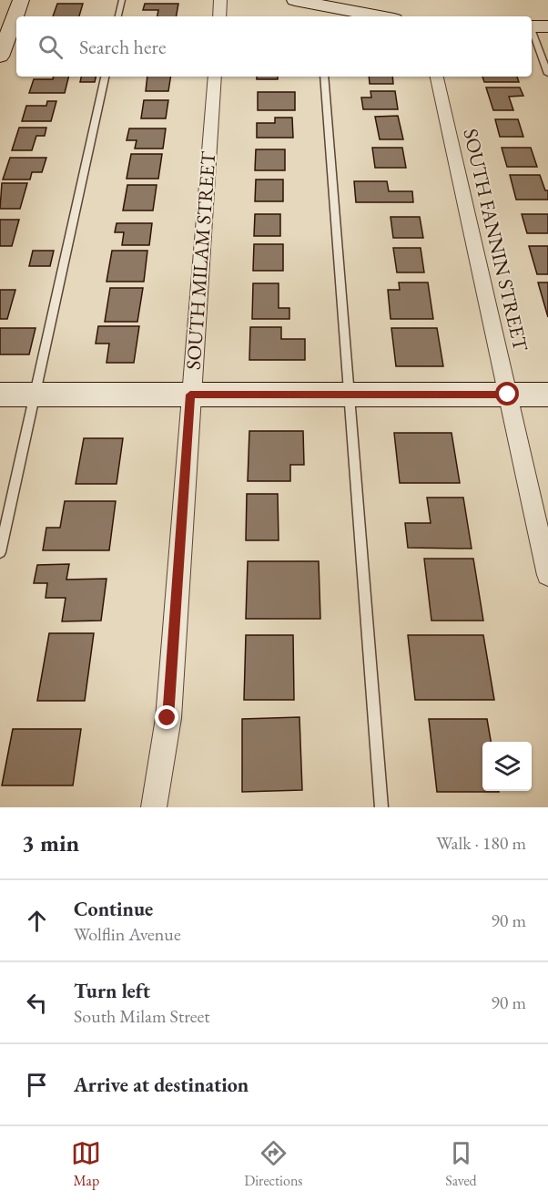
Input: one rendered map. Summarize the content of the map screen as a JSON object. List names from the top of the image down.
{
  "streets": {
    "street": ["SOUTH FANNIN STREET", "SOUTH MILAM STREET"]
  },
  "page": {
    "search": "Search here",
    "heading": ["3 min", "Walk · 180 m"],
    "list": [
      ["Continue", "Wolflin Avenue", "90 m"],
      ["Turn left", "South Milam Street", "90 m"],
      "Arrive at destination"
    ],
    "nav": ["Map", "Directions", "Saved"]
  }
}
